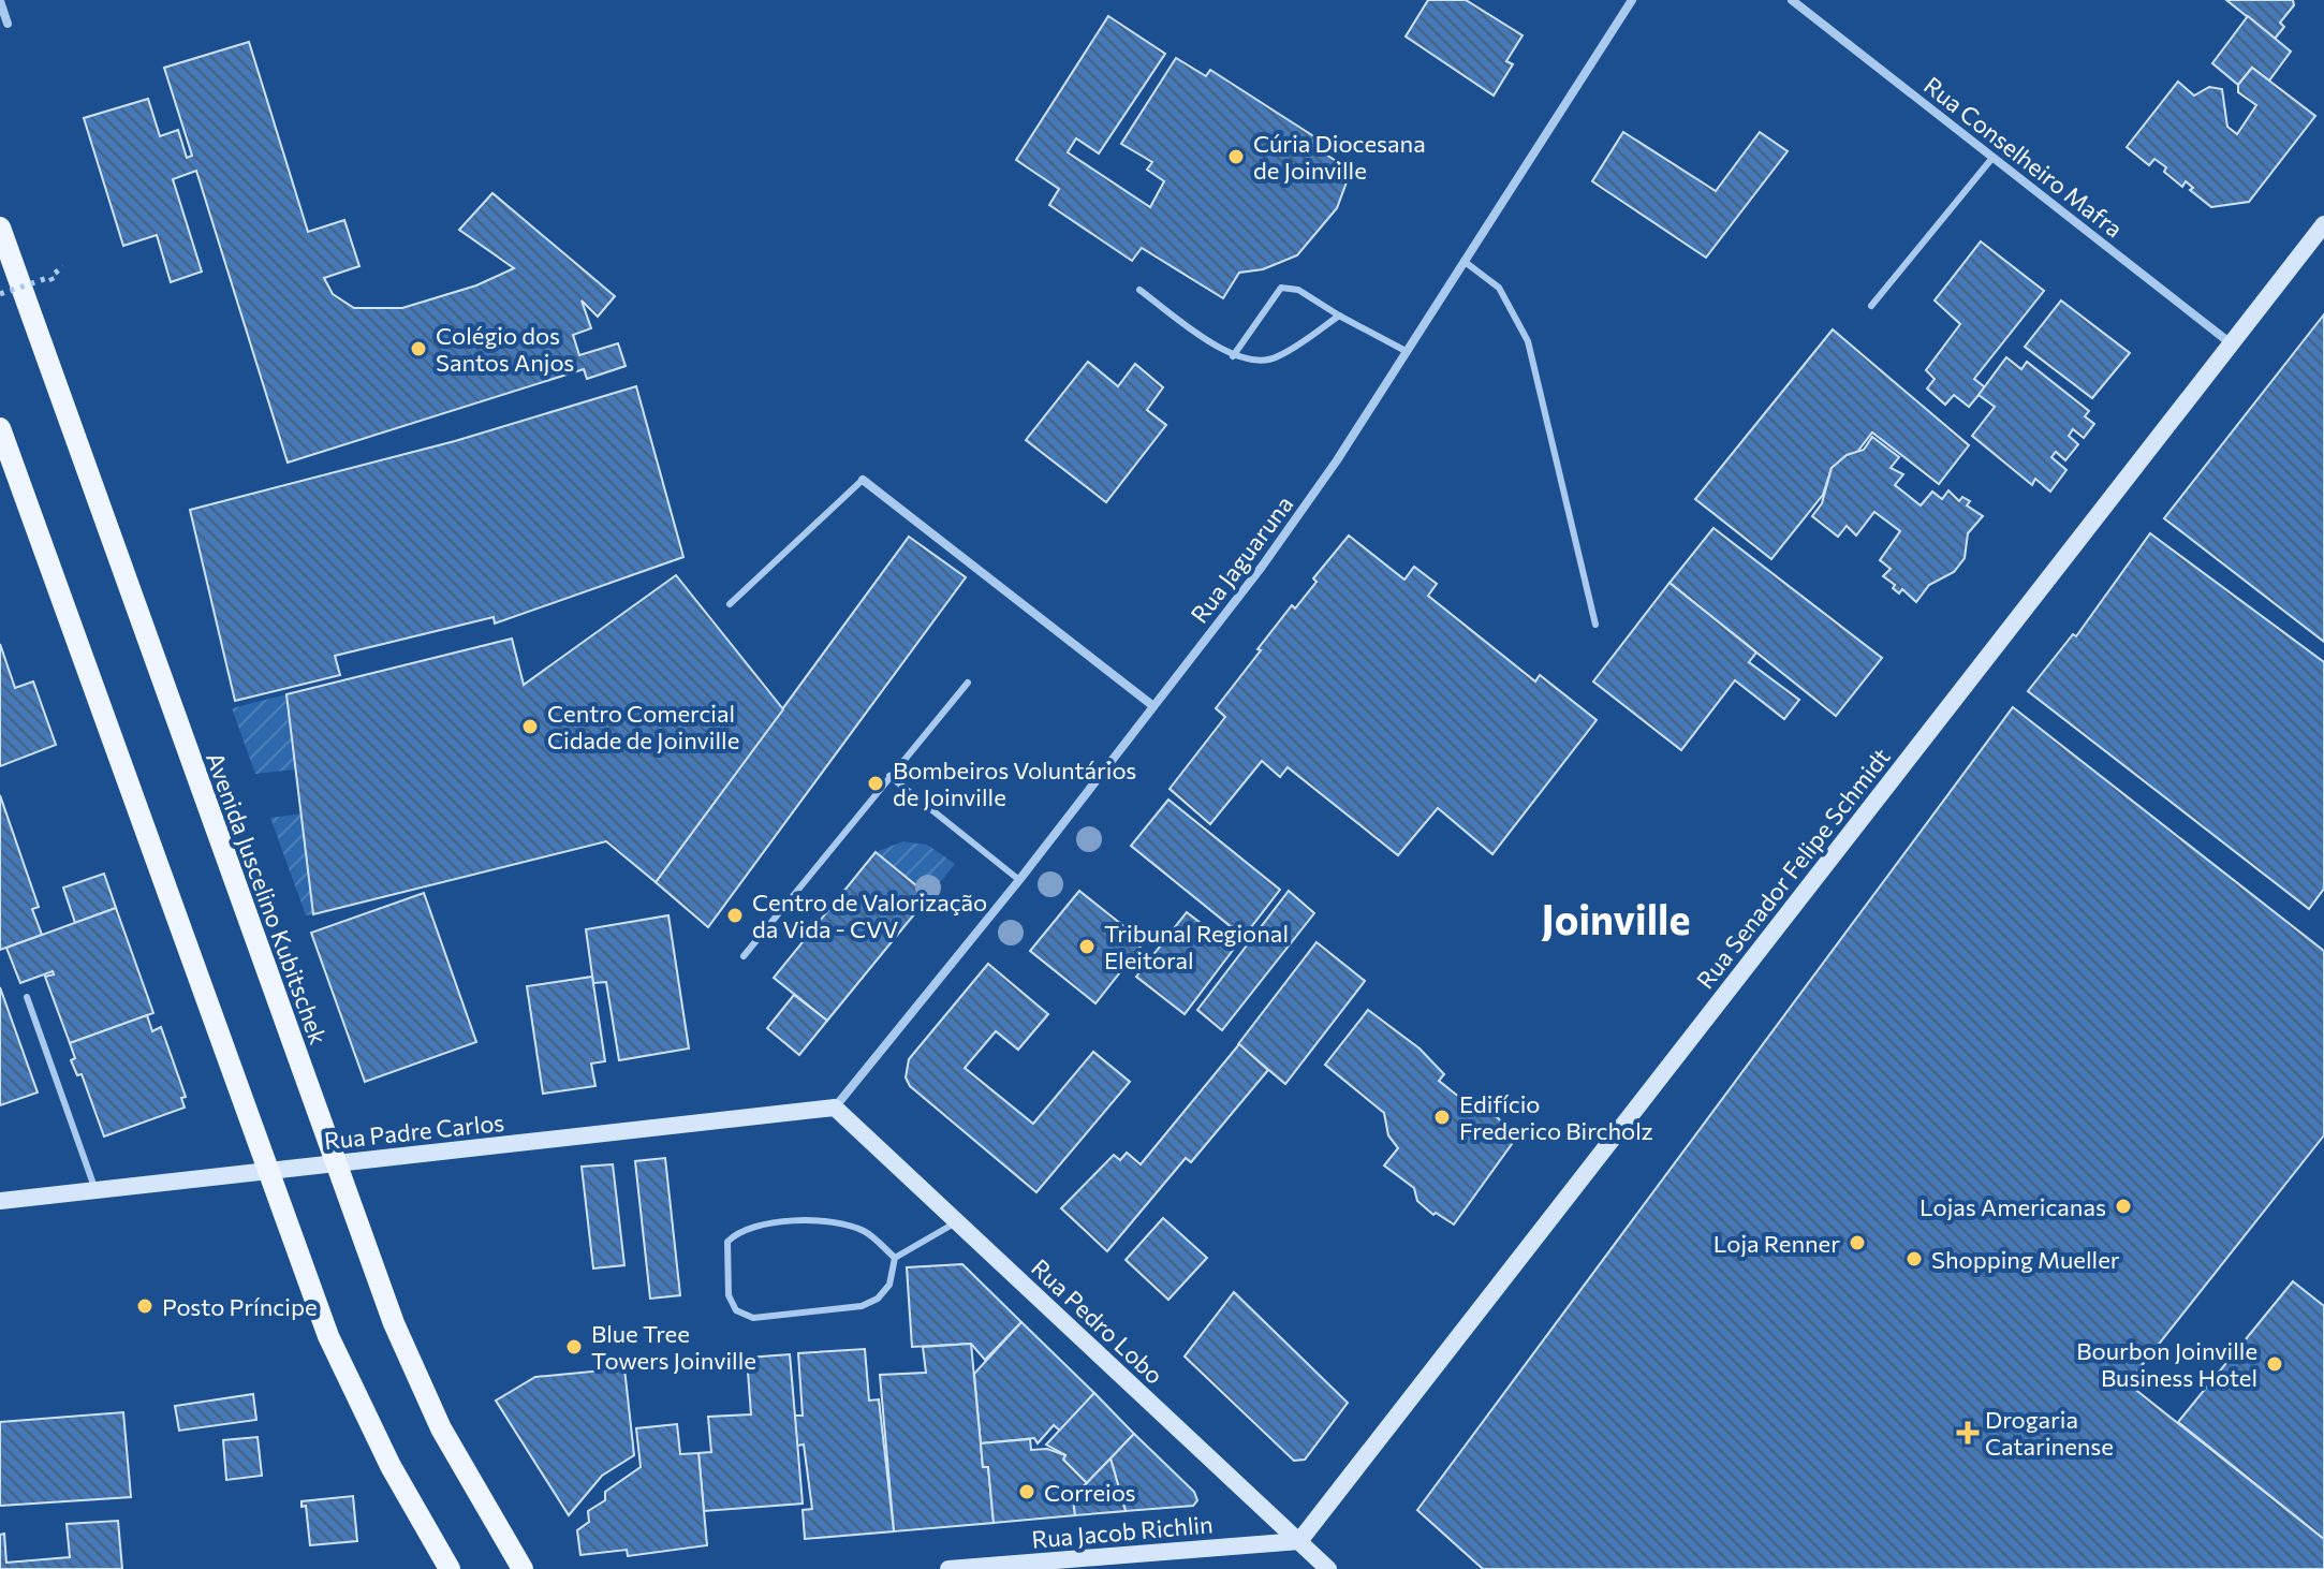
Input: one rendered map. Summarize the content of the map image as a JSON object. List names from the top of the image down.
{
  "streets": {
    "main road": [
      "Rua Senador Felipe Schmidt",
      "Avenida Juscelino Kubitschek",
      "Rua Padre Carlos",
      "Rua Pedro Lobo",
      "Rua Jacob Richlin"
    ],
    "street": ["Rua Conselheiro Mafra", "Rua Jaguaruna"]
  },
  "crossings": [
    ["Rua Conselheiro Mafra", "Rua Senador Felipe Schmidt"],
    ["Rua Jaguaruna", "Rua Padre Carlos"],
    ["Rua Jaguaruna", "Rua Pedro Lobo"],
    ["Rua Senador Felipe Schmidt", "Rua Pedro Lobo"],
    ["Rua Senador Felipe Schmidt", "Rua Jacob Richlin"],
    ["Avenida Juscelino Kubitschek", "Rua Padre Carlos"],
    ["Rua Padre Carlos", "Rua Pedro Lobo"],
    ["Rua Pedro Lobo", "Rua Jacob Richlin"]
  ],
  "districts": ["Joinville"],
  "places": {
    "other": [
      "Cúria Diocesana de Joinville",
      "Colégio dos Santos Anjos",
      "Centro Comercial Cidade de Joinville",
      "Bombeiros Voluntários de Joinville",
      "Centro de Valorização da Vida - CVV",
      "Tribunal Regional Eleitoral",
      "Edifício Frederico Bircholz",
      "Lojas Americanas",
      "Loja Renner",
      "Shopping Mueller",
      "Posto Príncipe",
      "Blue Tree Towers Joinville",
      "Bourbon Joinville Business Hotel",
      "Correios"
    ],
    "health": ["Drogaria Catarinense"]
  }
}
